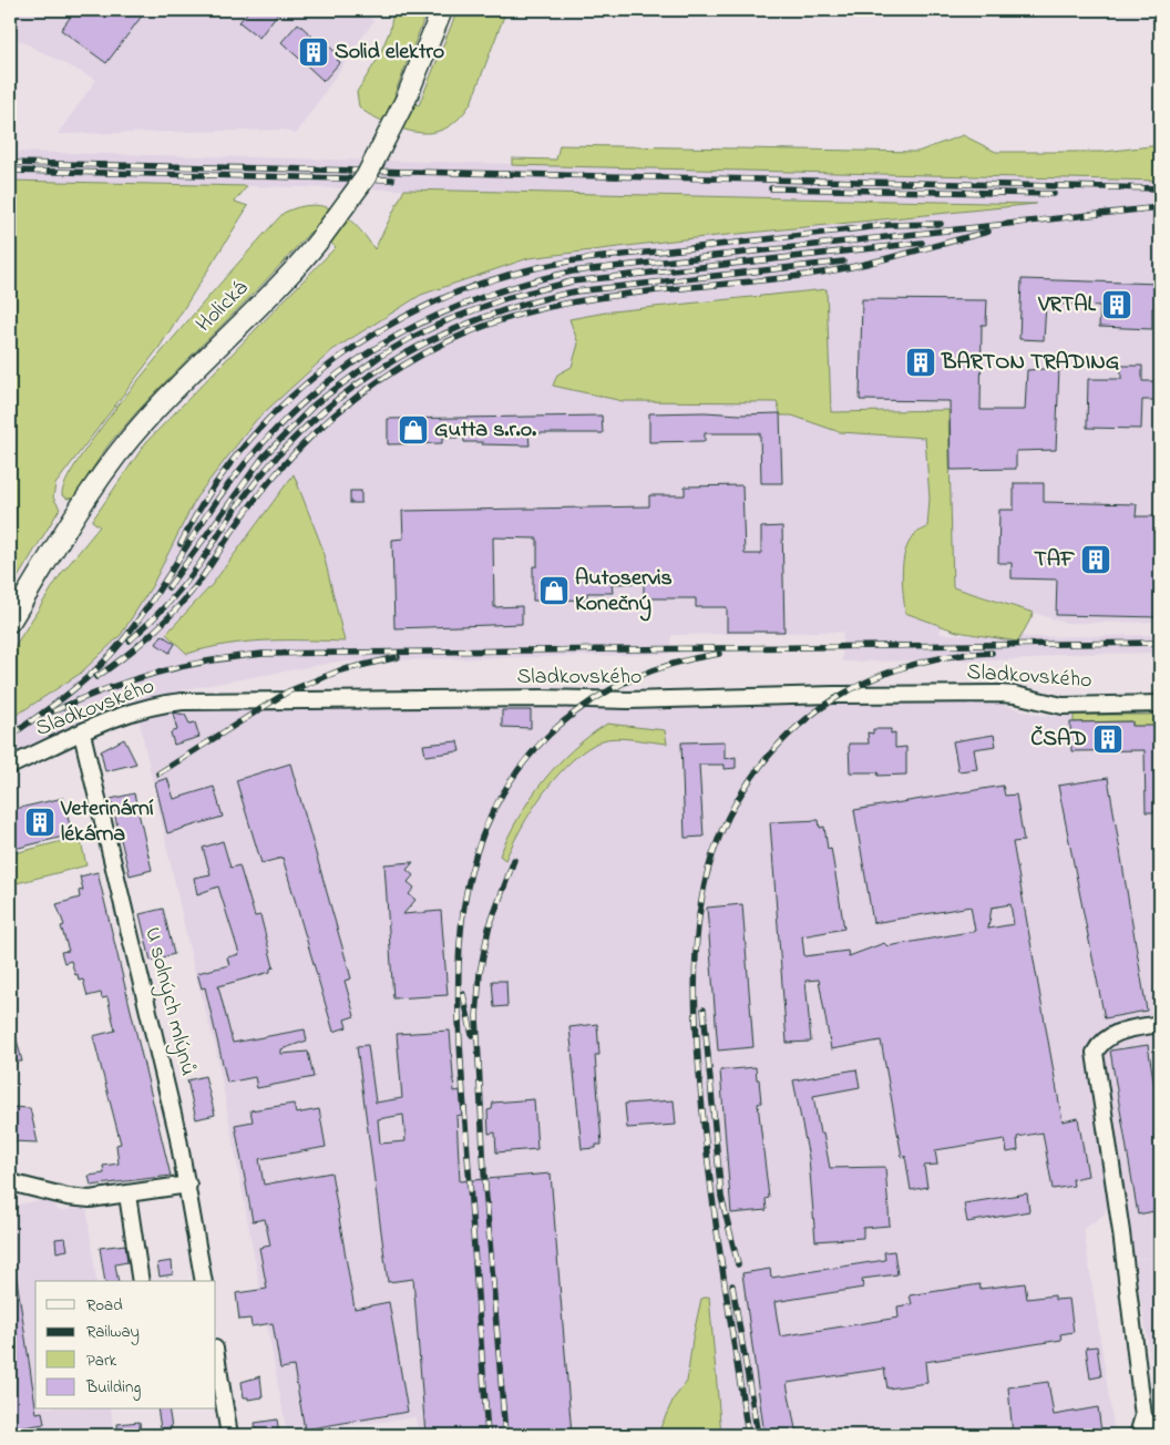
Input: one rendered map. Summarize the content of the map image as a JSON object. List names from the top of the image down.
{
  "streets": {
    "street": ["Holická", "Sladkovského", "U solných mlýnů"]
  },
  "crossings": [
    ["Sladkovského", "U solných mlýnů"]
  ],
  "places": {
    "building": [
      "Solid elektro",
      "VRTAL",
      "BARTON TRADING",
      "TAF",
      "ČSAD",
      "Veterinární lékárna"
    ],
    "shop": ["Gutta s.r.o.", "Autoservis Konečný"]
  },
  "legend": [
    "Road",
    "Railway",
    "Park",
    "Building"
  ]
}
